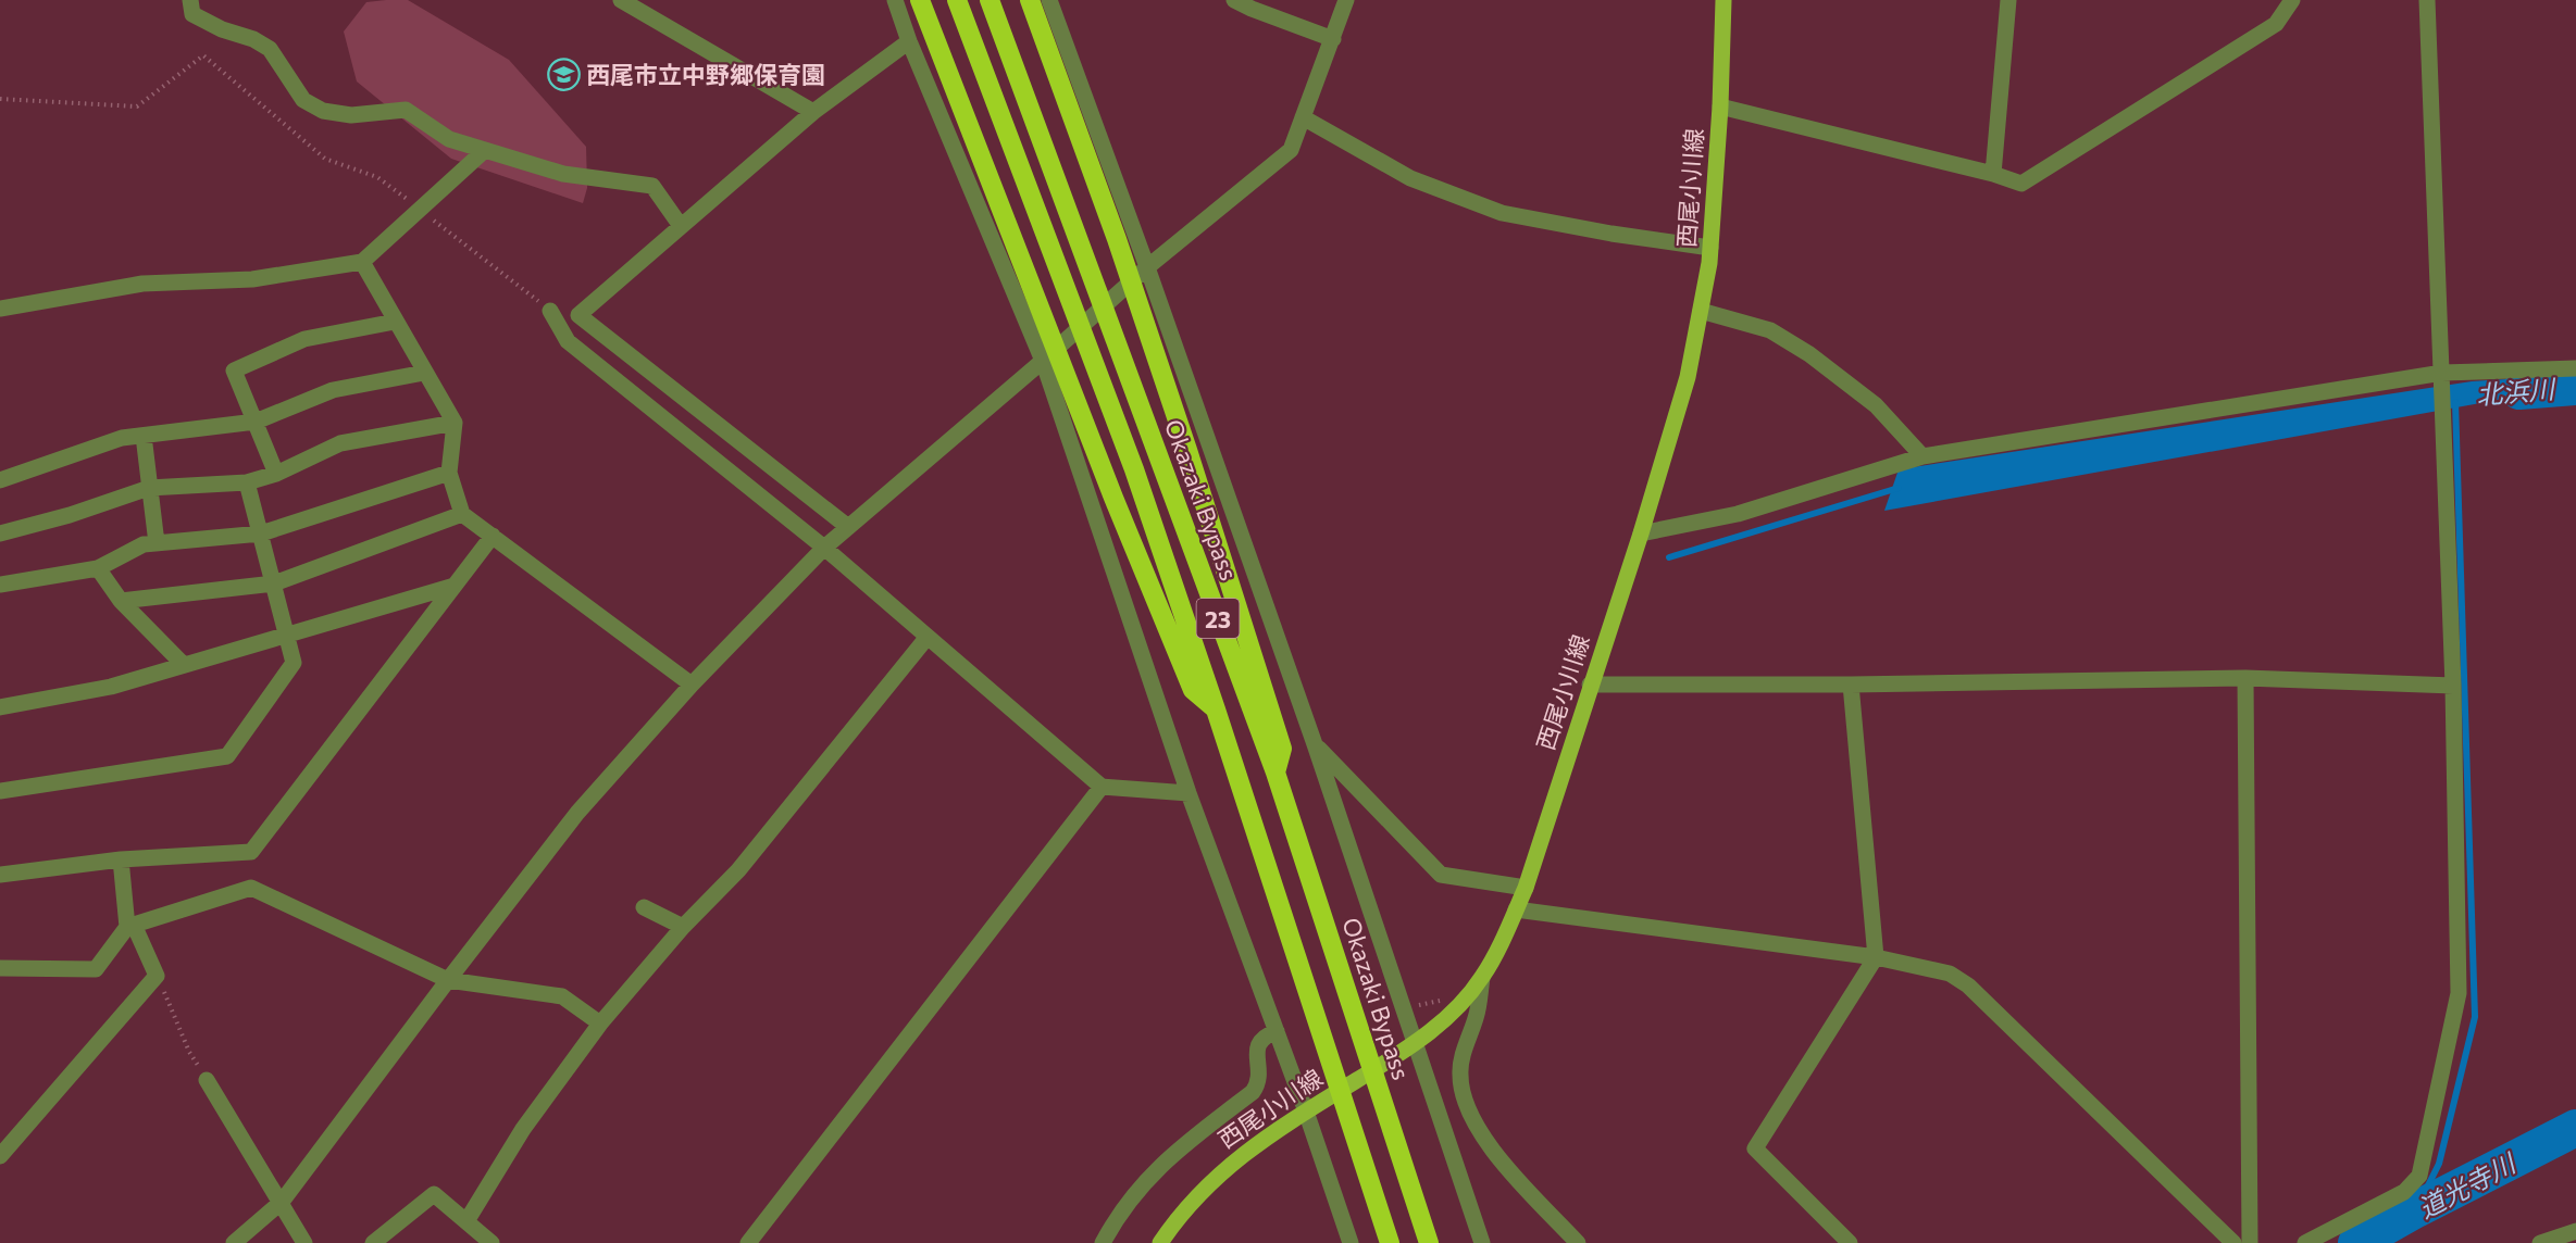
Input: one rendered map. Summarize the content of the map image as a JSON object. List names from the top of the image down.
{
  "streets": {
    "highway": ["Okazaki Bypass", "23"],
    "main road": ["西尾小川線"]
  },
  "crossings": [
    ["Okazaki Bypass", "23"]
  ],
  "water": ["北浜川", "道光寺川"],
  "places": {
    "school or university": ["西尾市立中野郷保育園"]
  }
}
